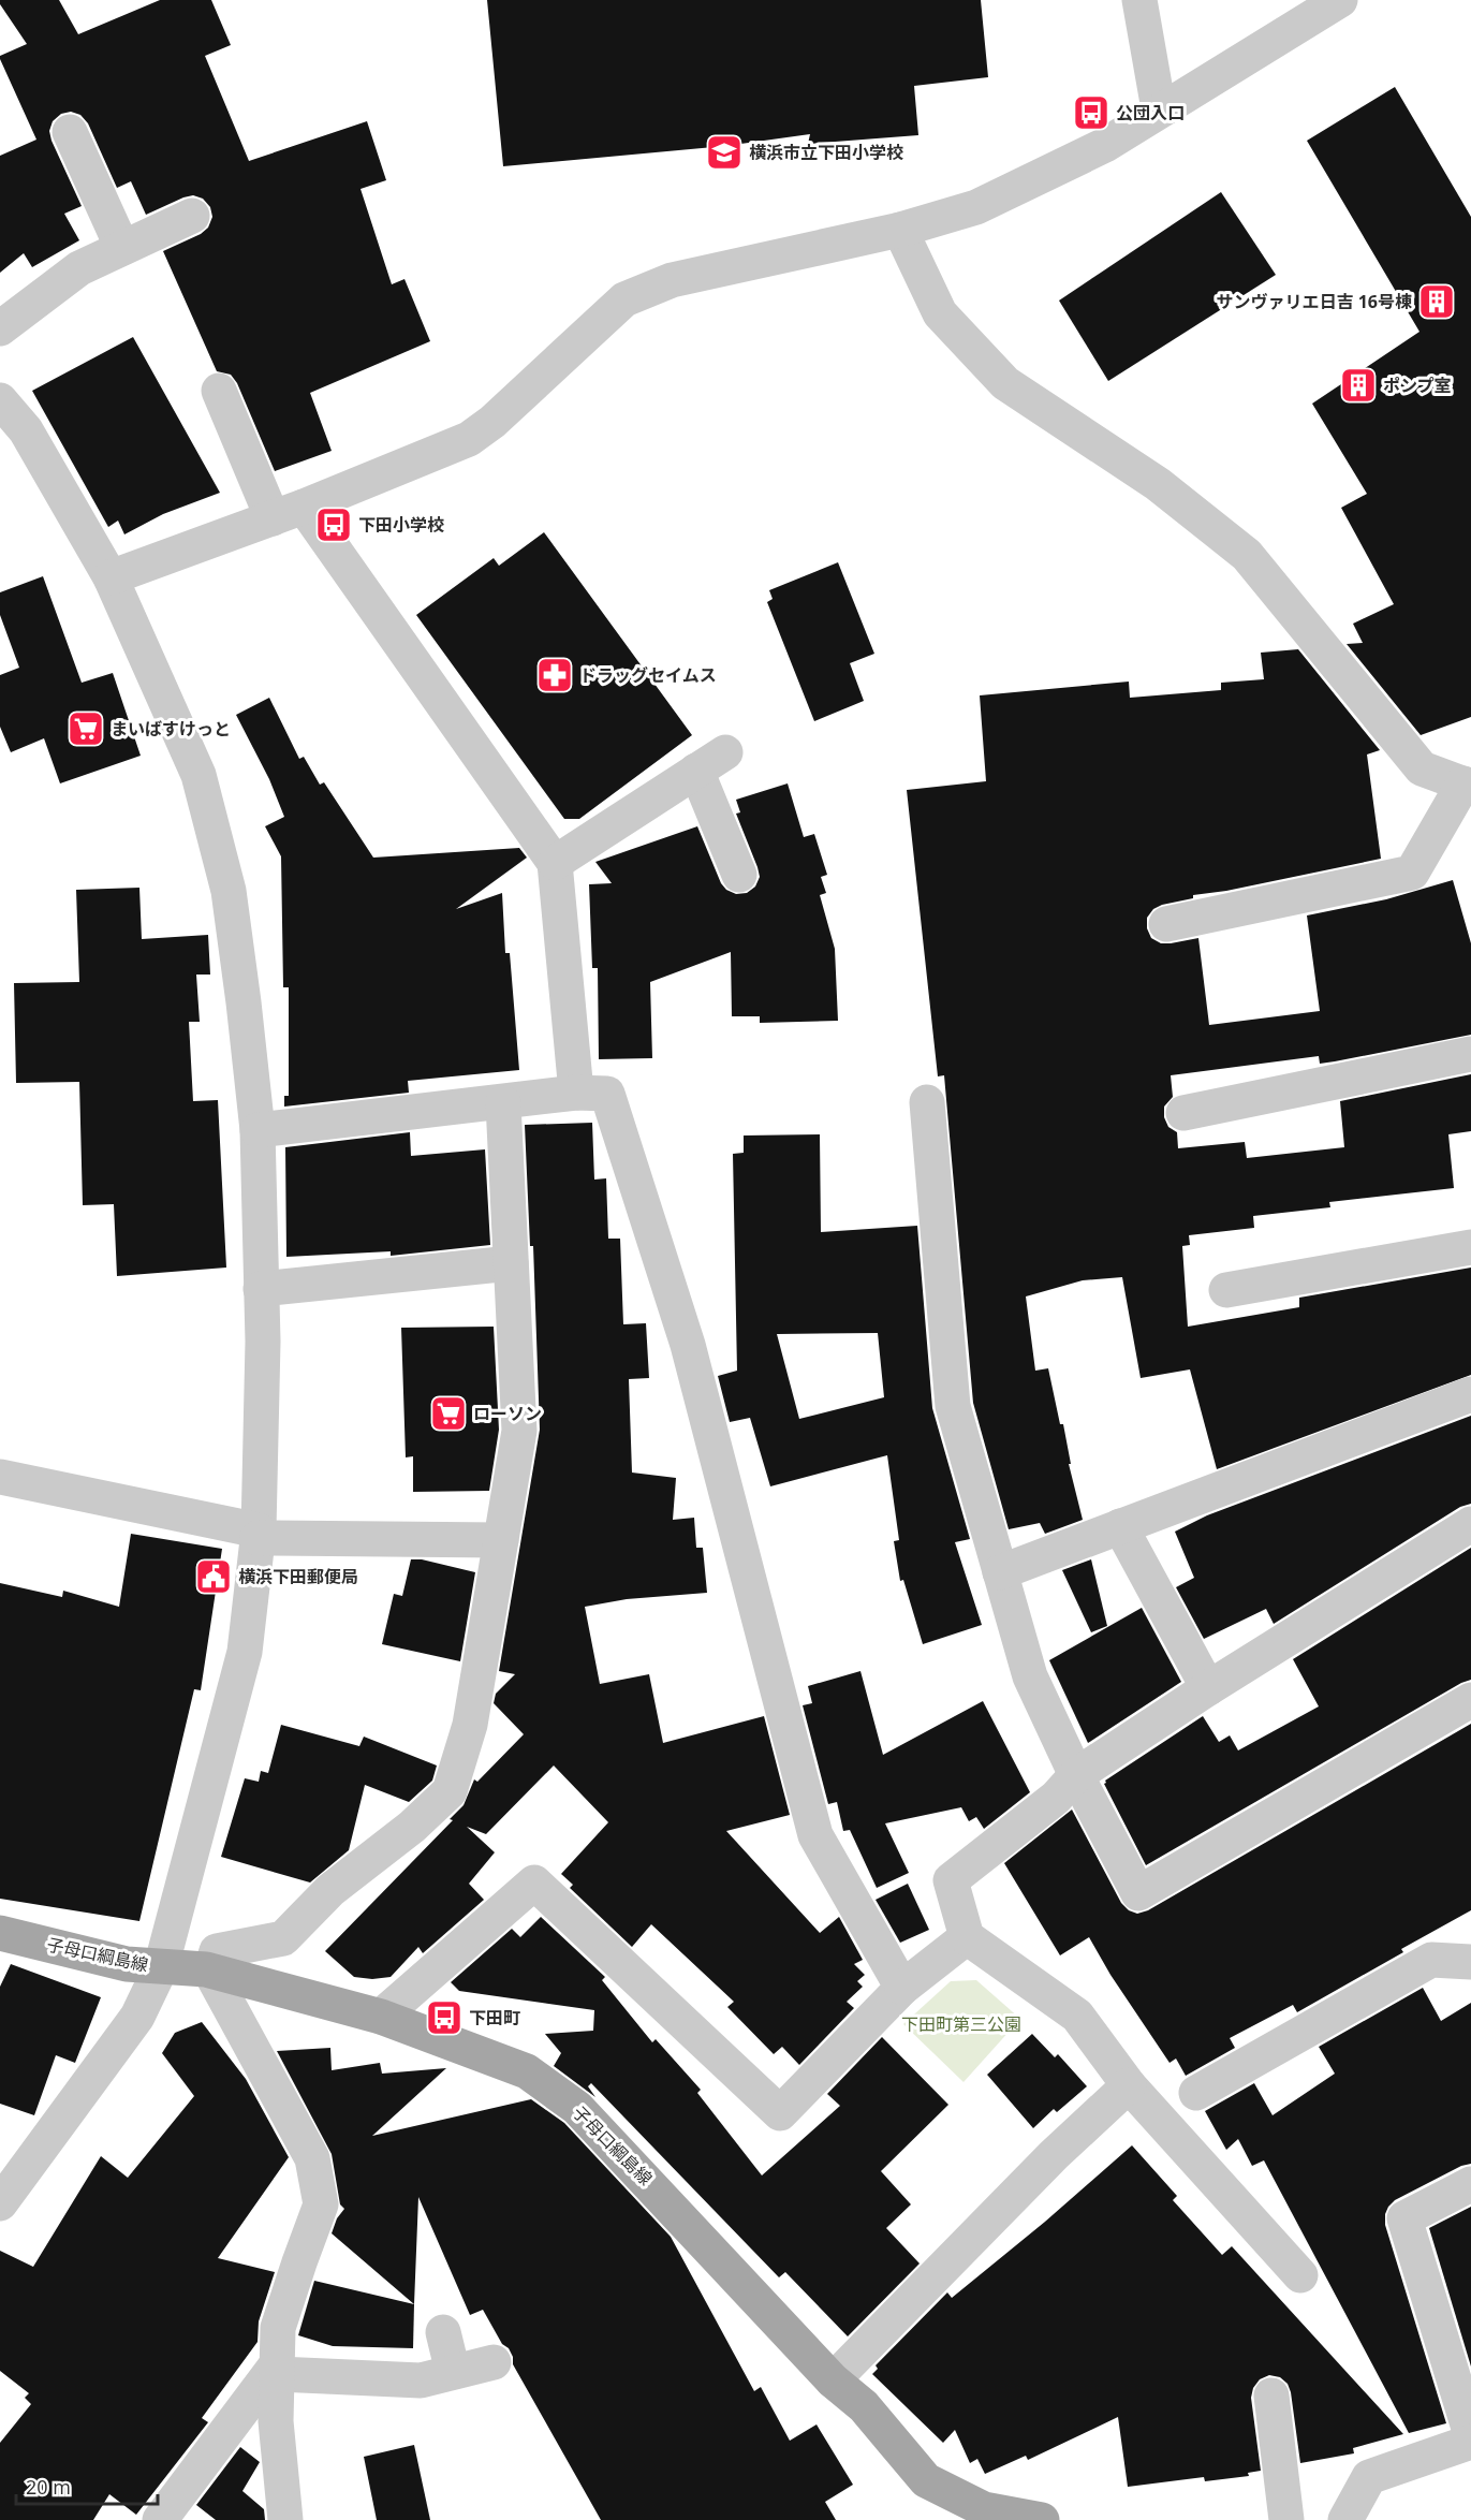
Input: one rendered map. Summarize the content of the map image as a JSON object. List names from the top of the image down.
{
  "streets": {
    "main road": ["子母口綱島線"]
  },
  "parks": ["下田町第三公園"],
  "places": {
    "bus stop": ["公団入口", "下田小学校", "下田町"],
    "school or university": ["横浜市立下田小学校"],
    "building": ["サンヴァリエ日吉 16号棟", "ポンプ室"],
    "pharmacy": ["ドラッグセイムス"],
    "supermarket": ["まいばすけっと", "ローソン"],
    "public building": ["横浜下田郵便局"]
  },
  "scale_bar": "20 m"
}
